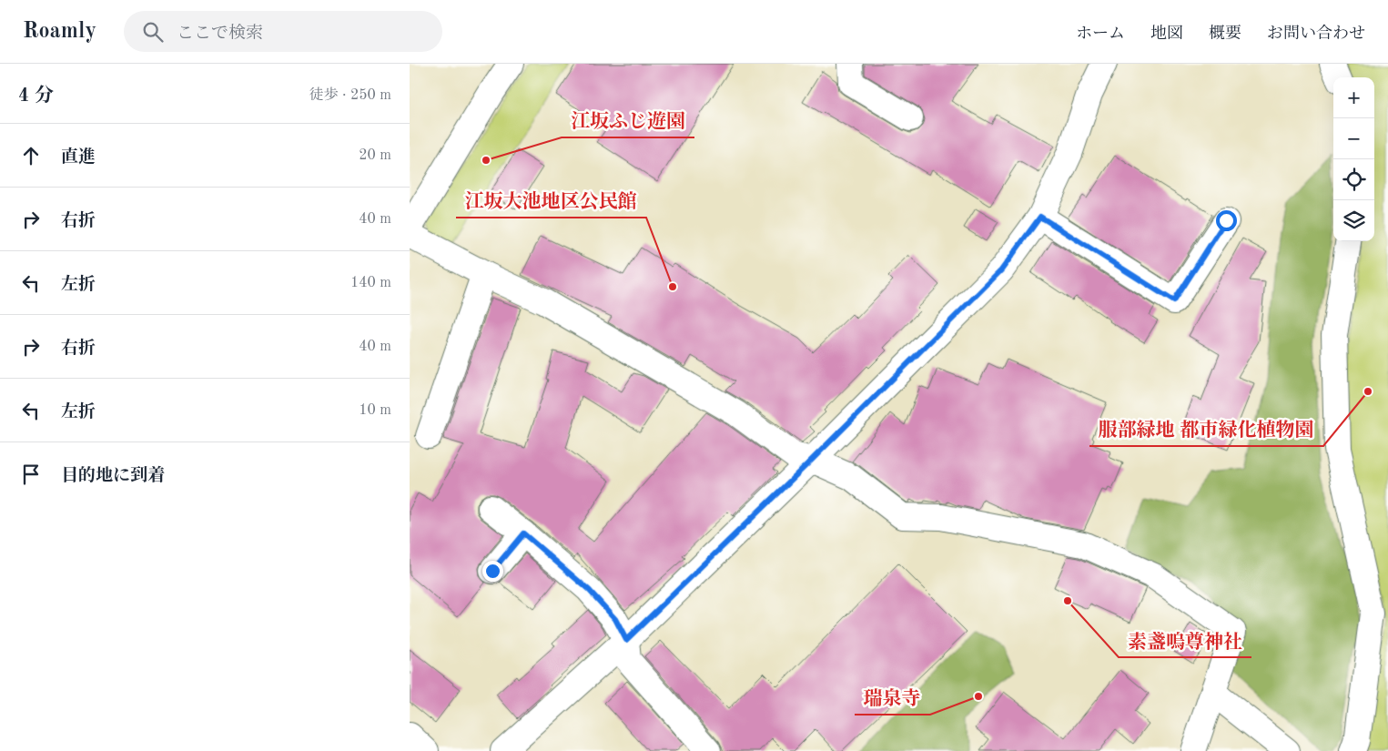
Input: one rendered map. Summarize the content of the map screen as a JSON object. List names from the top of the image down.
{
  "places": [
    "江坂ふじ遊園",
    "江坂大池地区公民館",
    "服部緑地 都市緑化植物園",
    "素盞嗚尊神社",
    "瑞泉寺"
  ],
  "page": {
    "header": "Roamly",
    "search": "ここで検索",
    "nav": [
      "ホーム",
      "地図",
      "概要",
      "お問い合わせ"
    ],
    "heading": ["4 分", "徒歩 · 250 m"],
    "map_buttons": ["+", "−"],
    "list": [
      ["直進", "20 m"],
      ["右折", "40 m"],
      ["左折", "140 m"],
      ["右折", "40 m"],
      ["左折", "10 m"],
      "目的地に到着"
    ]
  }
}
